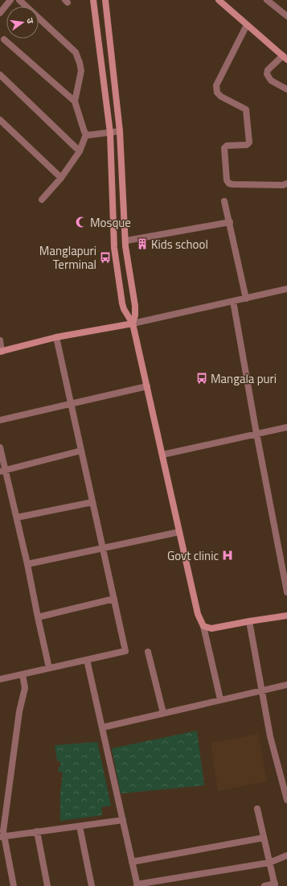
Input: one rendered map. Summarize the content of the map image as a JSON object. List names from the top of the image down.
{
  "places": {
    "mosque": ["Mosque"],
    "building": ["Kids school"],
    "bus stop": ["Manglapuri Terminal", "Mangala puri"],
    "hospital": ["Govt clinic"]
  },
  "north": "right"
}
